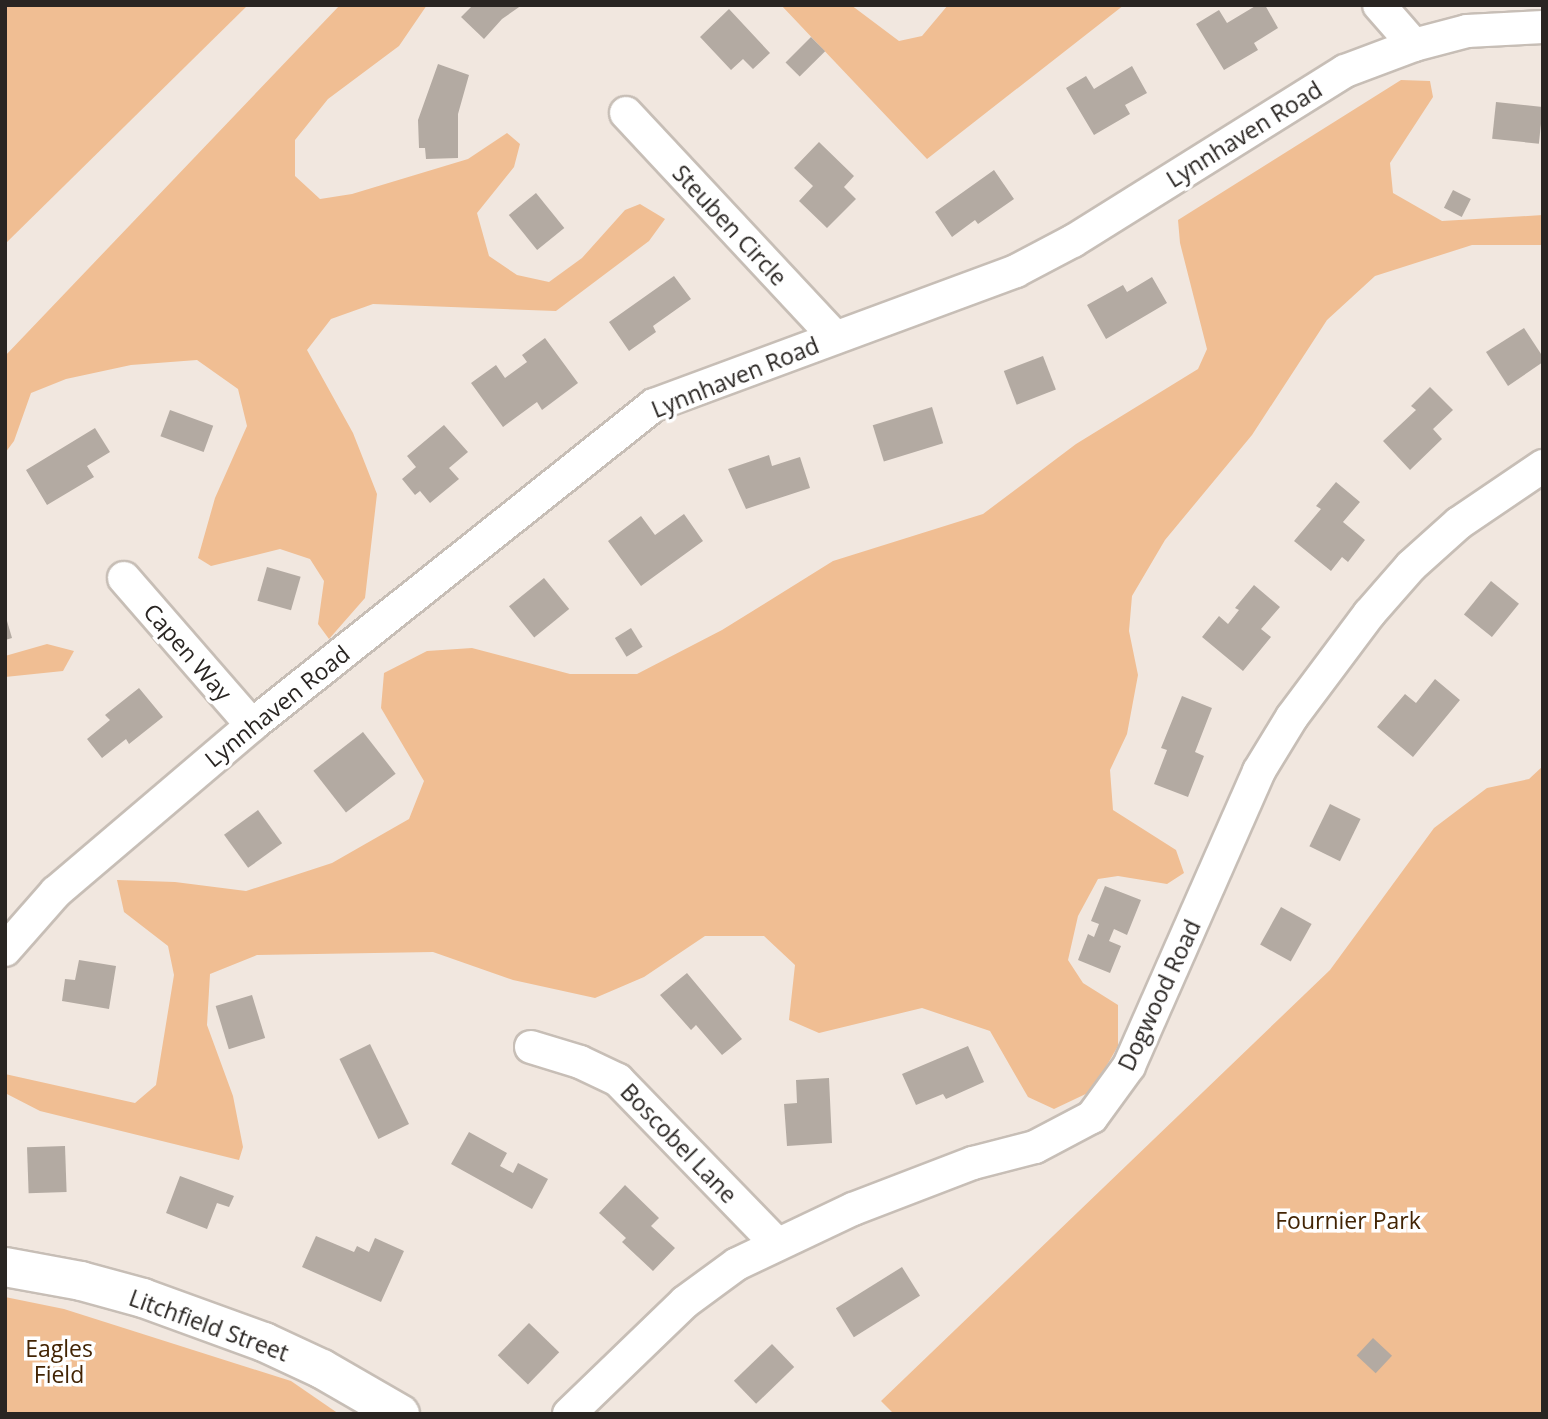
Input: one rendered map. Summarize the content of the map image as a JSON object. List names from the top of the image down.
{
  "streets": {
    "main road": ["Litchfield Street"],
    "street": [
      "Lynnhaven Road",
      "Steuben Circle",
      "Capen Way",
      "Dogwood Road",
      "Boscobel Lane"
    ]
  },
  "crossings": [
    ["Lynnhaven Road", "Steuben Circle"],
    ["Lynnhaven Road", "Capen Way"],
    ["Dogwood Road", "Boscobel Lane"]
  ],
  "parks": ["Fournier Park", "Eagles Field"]
}
